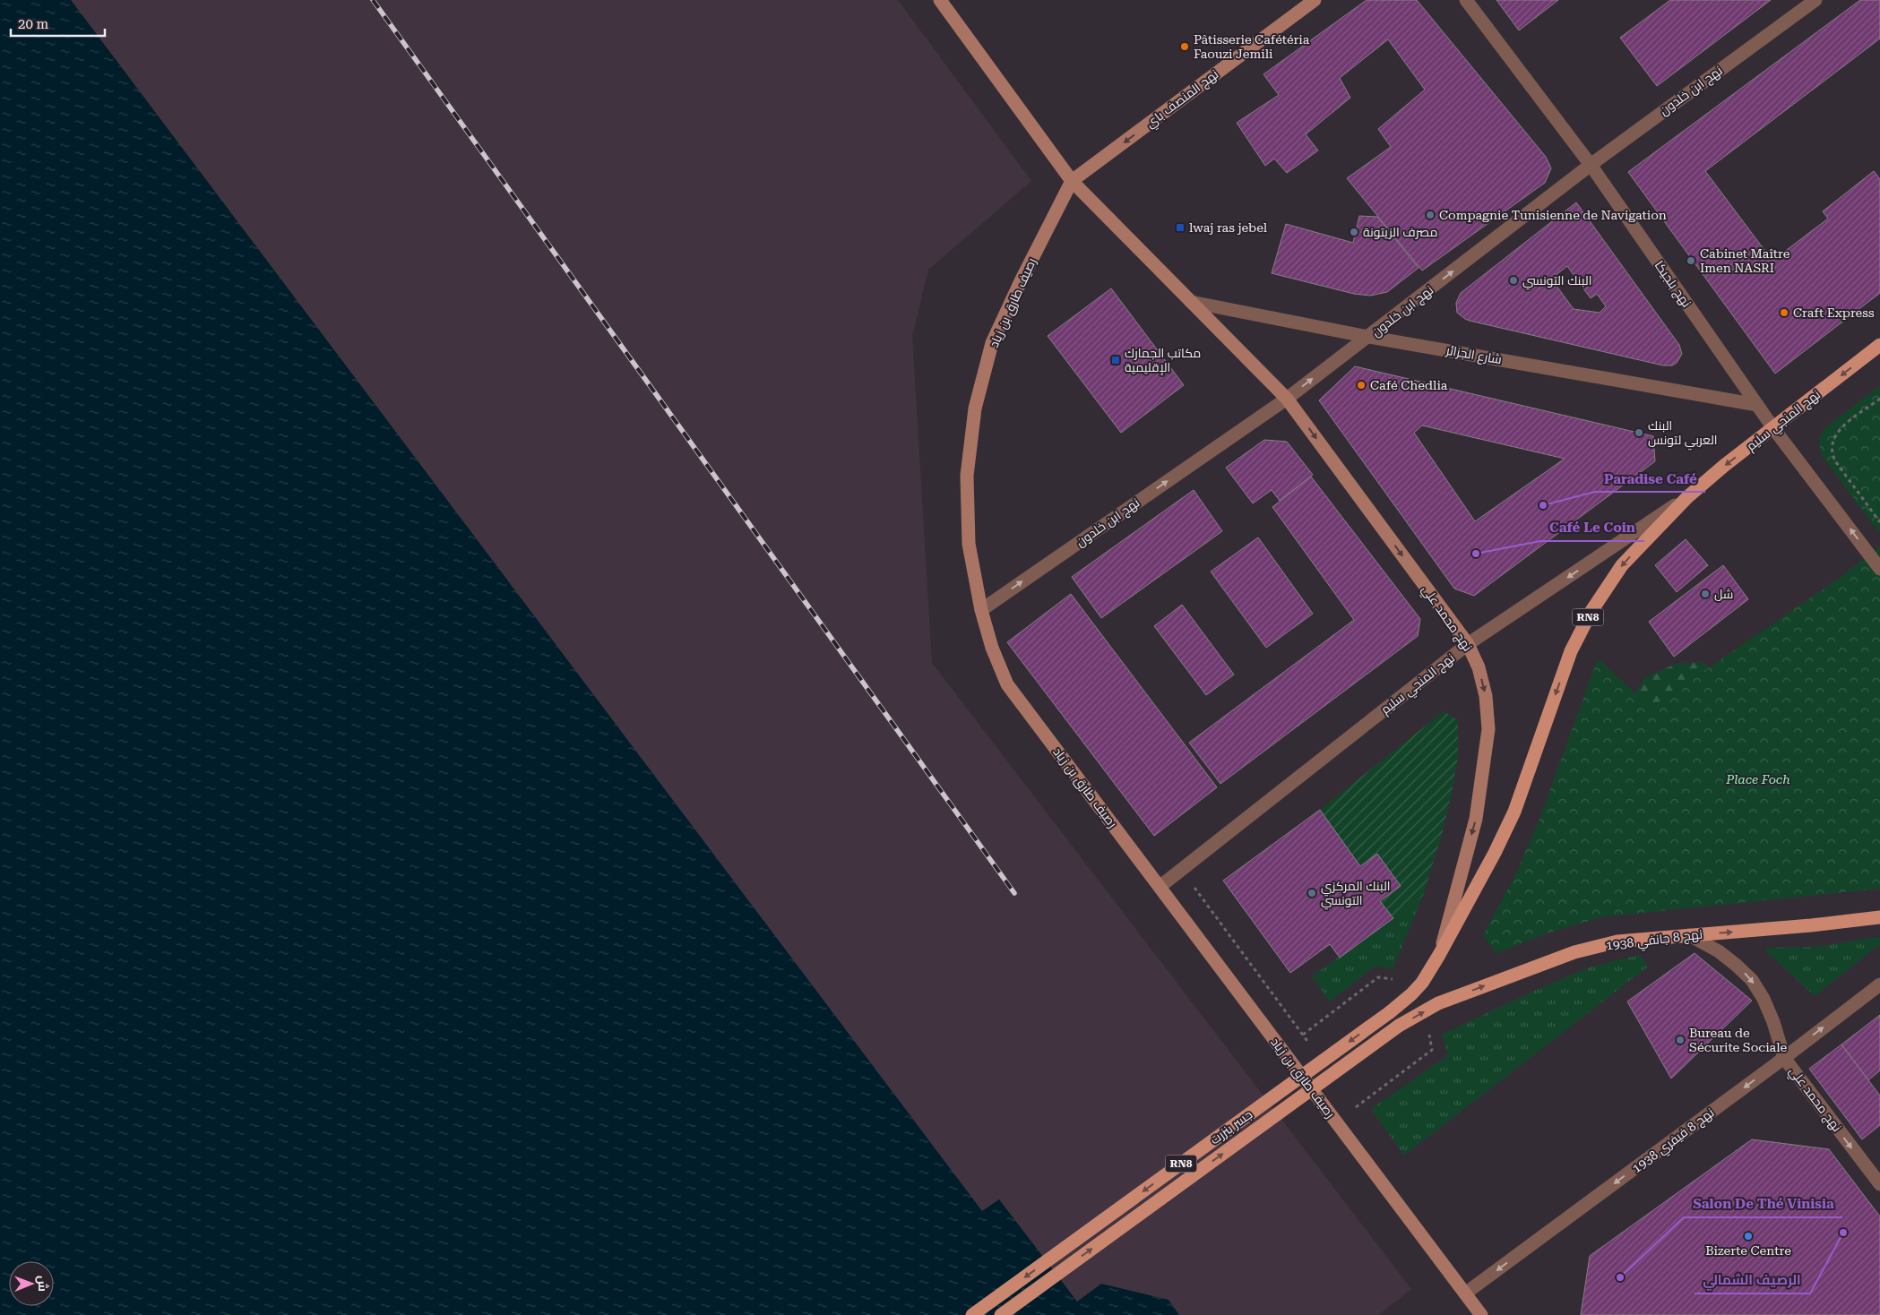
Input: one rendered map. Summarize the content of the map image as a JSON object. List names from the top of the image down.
{
  "streets": {
    "main road": [
      "نهج المنصف باي",
      "رصيف طارق بن زياد",
      "نهج المنجي سليم",
      "RN8",
      "نهج محمد علي",
      "نهج 8 جانفي 1938",
      "جسر بنزرت"
    ],
    "street": [
      "نهج ابن خلدون",
      "نهج بلجيكا",
      "شارع الجزائر",
      "نهج 8 فيفري 1938"
    ]
  },
  "crossings": [
    ["نهج ابن خلدون", "نهج بلجيكا"],
    ["نهج ابن خلدون", "رصيف طارق بن زياد"],
    ["نهج ابن خلدون", "شارع الجزائر"],
    ["نهج ابن خلدون", "نهج محمد علي"],
    ["نهج المنصف باي", "رصيف طارق بن زياد"],
    ["نهج بلجيكا", "شارع الجزائر"],
    ["نهج بلجيكا", "نهج المنجي سليم"],
    ["رصيف طارق بن زياد", "نهج المنجي سليم"],
    ["رصيف طارق بن زياد", "نهج 8 فيفري 1938"],
    ["نهج المنجي سليم", "نهج محمد علي"],
    ["نهج المنجي سليم", "جسر بنزرت"],
    ["نهج محمد علي", "نهج 8 جانفي 1938"],
    ["نهج محمد علي", "نهج 8 فيفري 1938"],
    ["نهج 8 جانفي 1938", "جسر بنزرت"]
  ],
  "one_way": [
    "نهج ابن خلدون",
    "نهج المنصف باي",
    "نهج المنجي سليم",
    "نهج محمد علي",
    "نهج 8 جانفي 1938"
  ],
  "parks": ["Place Foch"],
  "places": {
    "other": [
      "Pâtisserie Cafétéria Faouzi Jemili",
      "Compagnie Tunisienne de Navigation",
      "مصرف الزيتونة",
      "Cabinet Maître Imen NASRI",
      "البنك التونسي",
      "Craft Express",
      "Café Chedlia",
      "البنك العربي لتونس",
      "Paradise Café",
      "Café Le Coin",
      "شل",
      "البنك المركزي التونسي",
      "Bureau de Sécurite Sociale",
      "الرصيف الشمالي",
      "Bizerte Centre",
      "Salon De Thé Vinisia"
    ],
    "transit": ["lwaj ras jebel", "مكاتب الجمارك الإقليمية"]
  },
  "scale_bar": "20 m",
  "north": "right"
}
